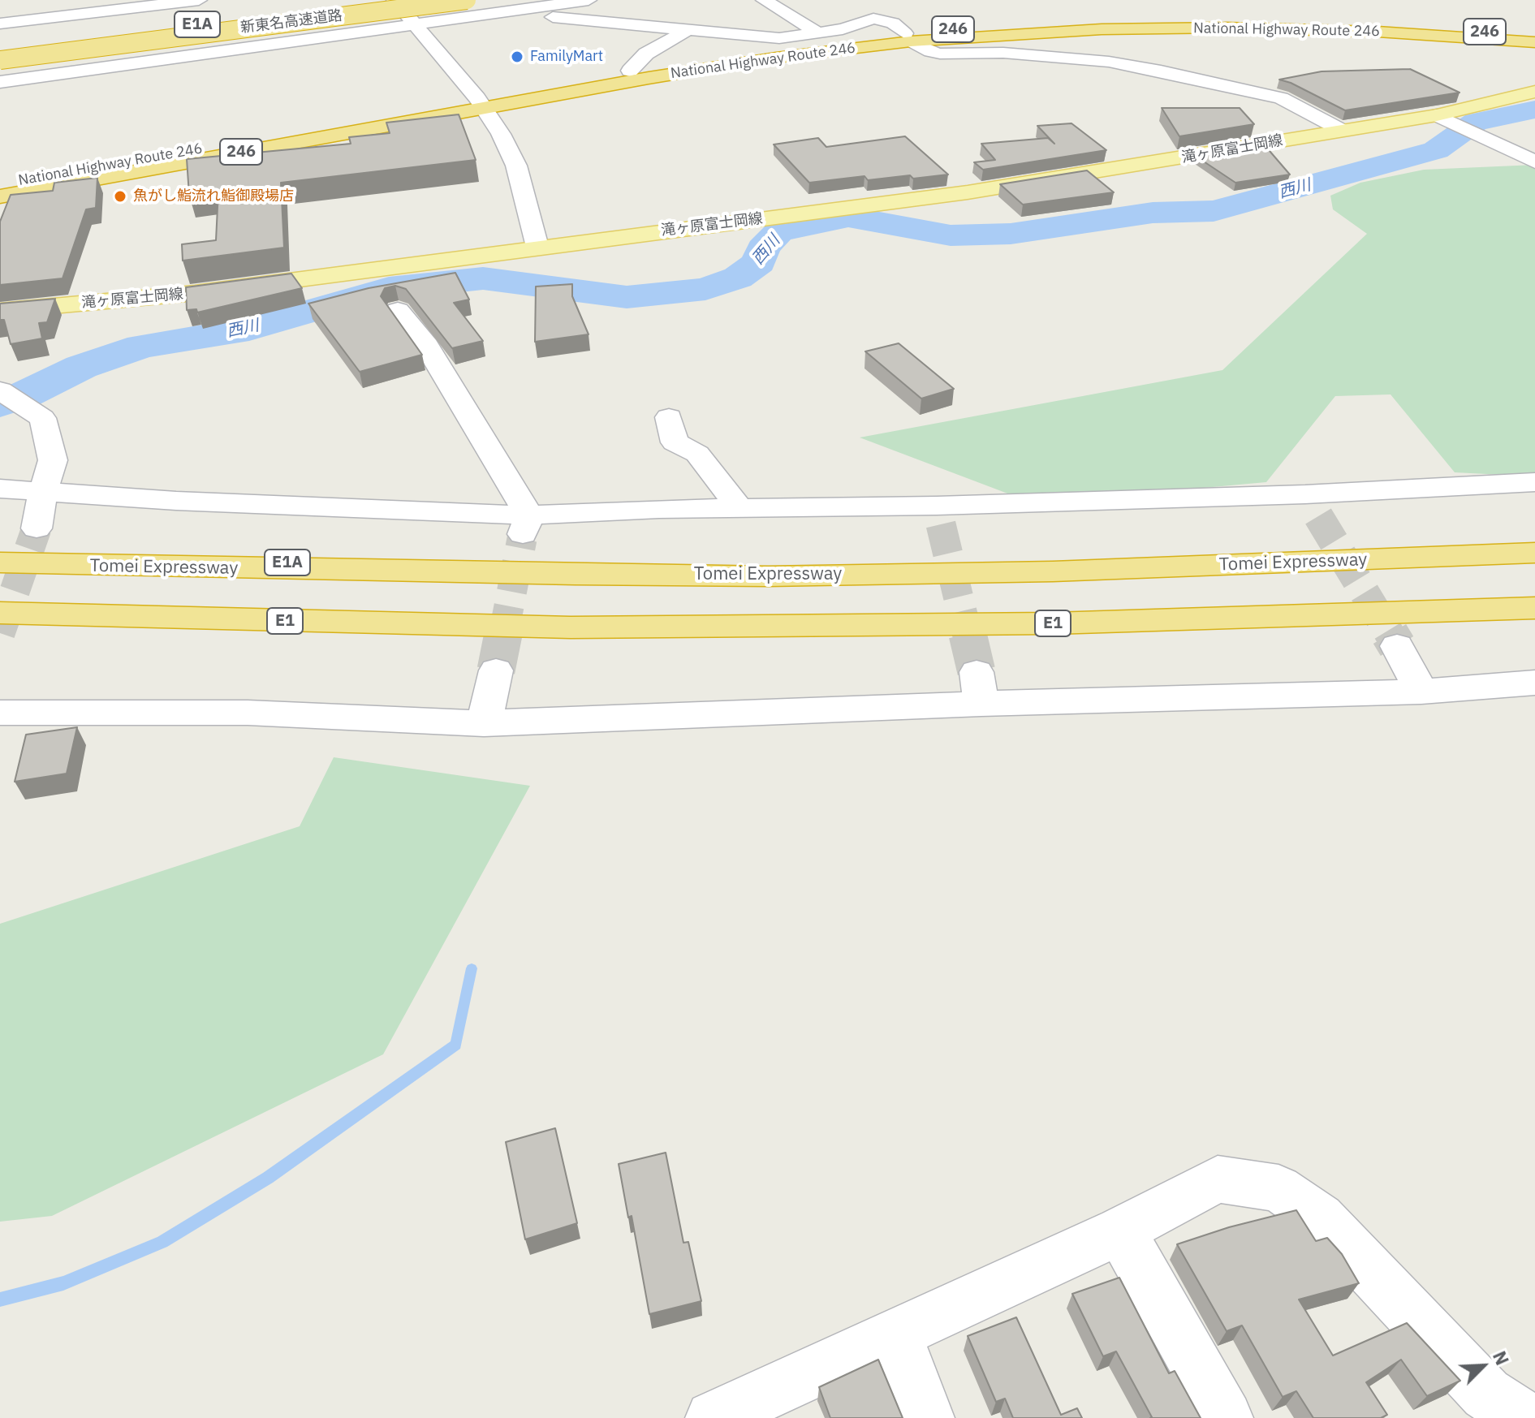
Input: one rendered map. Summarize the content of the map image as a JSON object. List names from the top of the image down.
{
  "streets": {
    "highway": [
      "新東名高速道路",
      "E1A",
      "246",
      "National Highway Route 246",
      "Tomei Expressway",
      "E1"
    ],
    "main road": ["滝ヶ原富士岡線"]
  },
  "crossings": [
    ["E1A", "Tomei Expressway"]
  ],
  "water": ["西川"],
  "places": ["FamilyMart", "魚がし鮨流れ鮨御殿場店"],
  "north": "top right"
}
